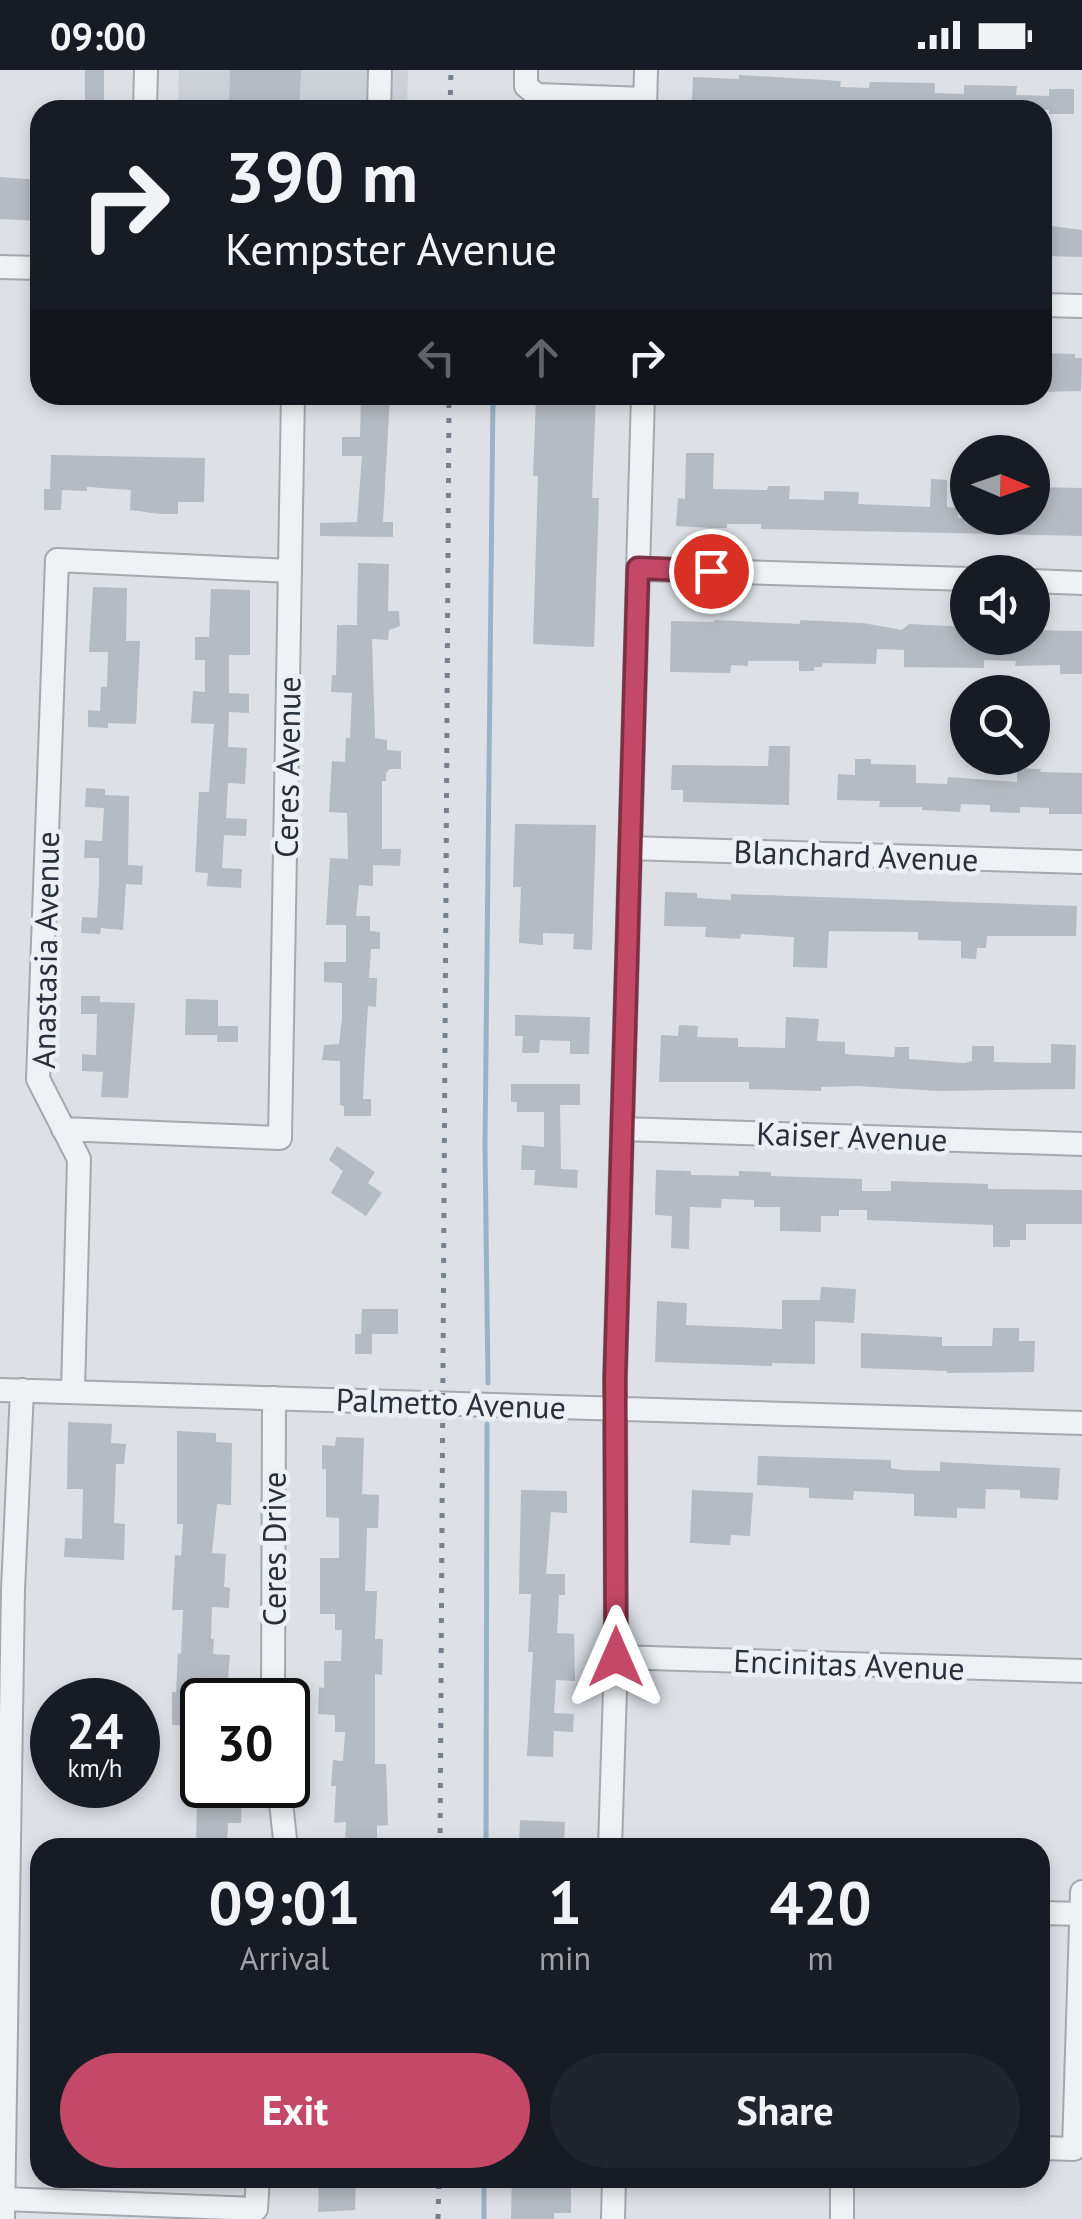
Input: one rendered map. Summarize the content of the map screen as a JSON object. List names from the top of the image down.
{
  "streets": {
    "street": [
      "Ceres Avenue",
      "Blanchard Avenue",
      "Anastasia Avenue",
      "Kaiser Avenue",
      "Palmetto Avenue",
      "Ceres Drive",
      "Encinitas Avenue"
    ]
  },
  "crossings": [
    ["Ceres Avenue", "Anastasia Avenue"],
    ["Anastasia Avenue", "Palmetto Avenue"],
    ["Palmetto Avenue", "Ceres Drive"]
  ],
  "north": "right",
  "page": {
    "status": "09:00",
    "turn": ["390 m", "Kempster Avenue"],
    "speed": "24 km/h",
    "limit": "30",
    "eta": [
      "09:01",
      "Arrival",
      "1",
      "min",
      "420",
      "m"
    ],
    "buttons": ["Exit", "Share"]
  }
}
